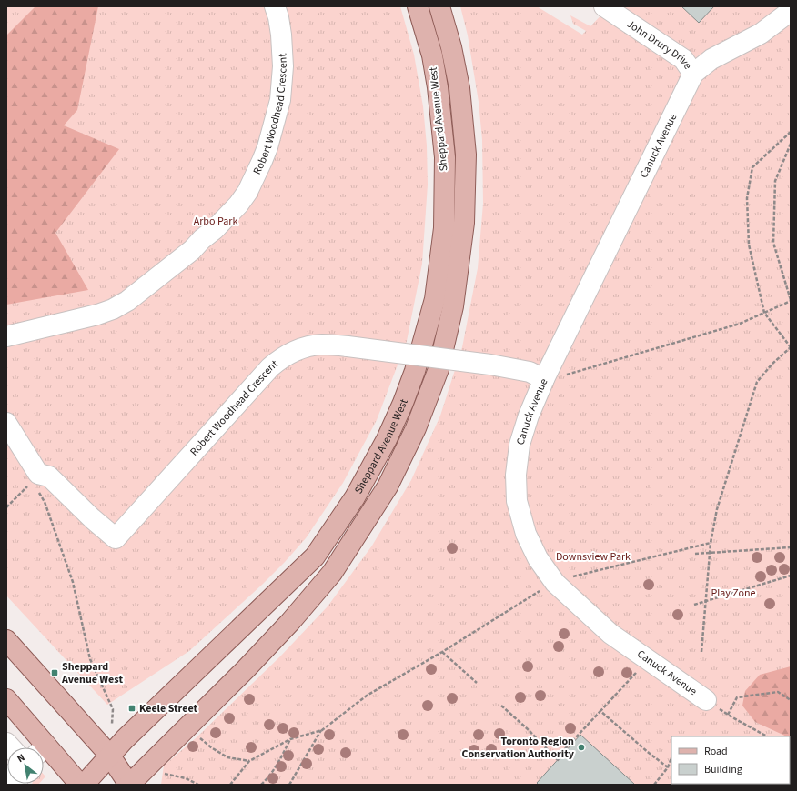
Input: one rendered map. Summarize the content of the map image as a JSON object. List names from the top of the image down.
{
  "streets": {
    "main road": ["Sheppard Avenue West"],
    "street": ["John Drury Drive", "Robert Woodhead Crescent", "Canuck Avenue"]
  },
  "crossings": [
    ["John Drury Drive", "Canuck Avenue"],
    ["Robert Woodhead Crescent", "Canuck Avenue"]
  ],
  "parks": ["Arbo Park", "Downsview Park", "Play Zone"],
  "places": {
    "transit": ["Sheppard Avenue West", "Keele Street"],
    "other": ["Toronto Region Conservation Authority"]
  },
  "legend": ["Road", "Building"],
  "north": "top left"
}
